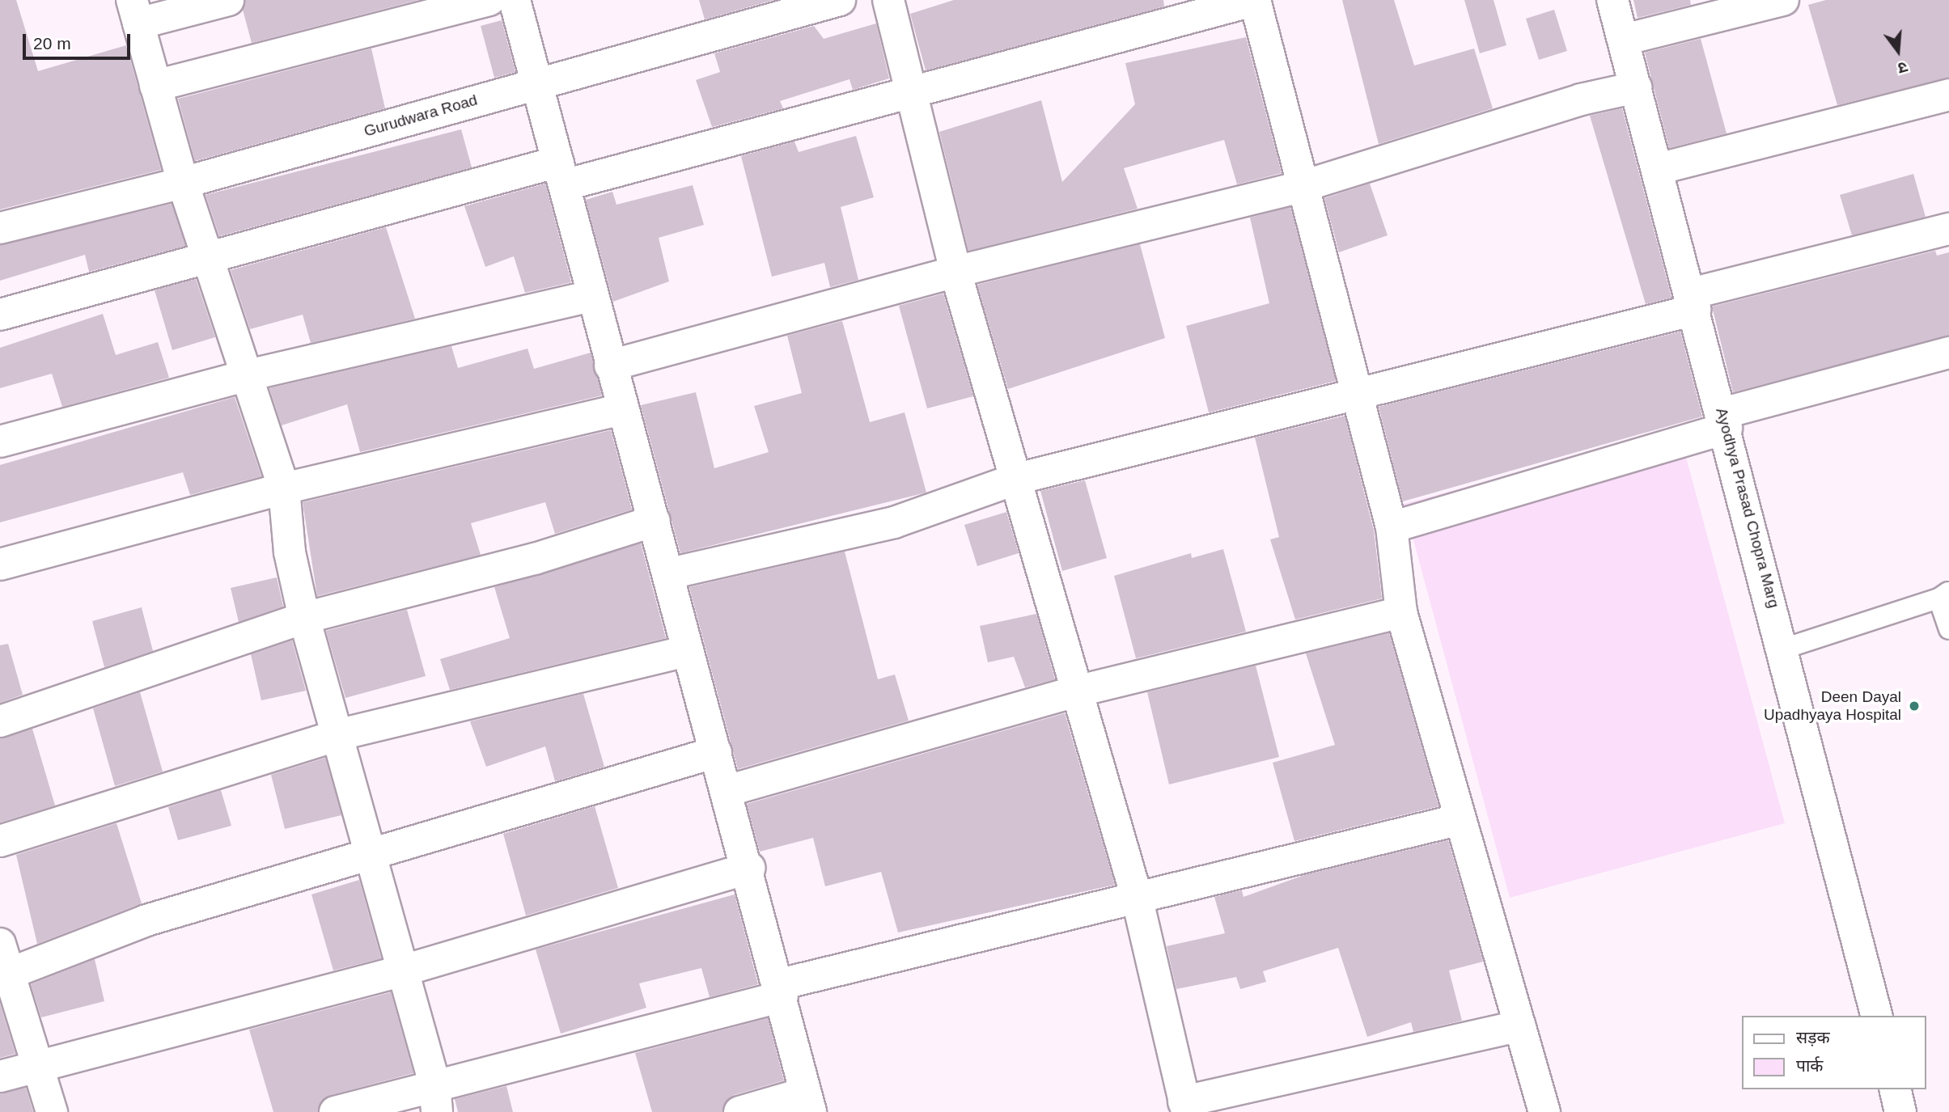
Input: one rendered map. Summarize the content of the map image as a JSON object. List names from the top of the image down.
{
  "streets": {
    "street": ["Gurudwara Road", "Ayodhya Prasad Chopra Marg"]
  },
  "places": ["Deen Dayal Upadhyaya Hospital"],
  "legend": ["सड़क", "पार्क"],
  "scale_bar": "20 m",
  "north": "bottom"
}
